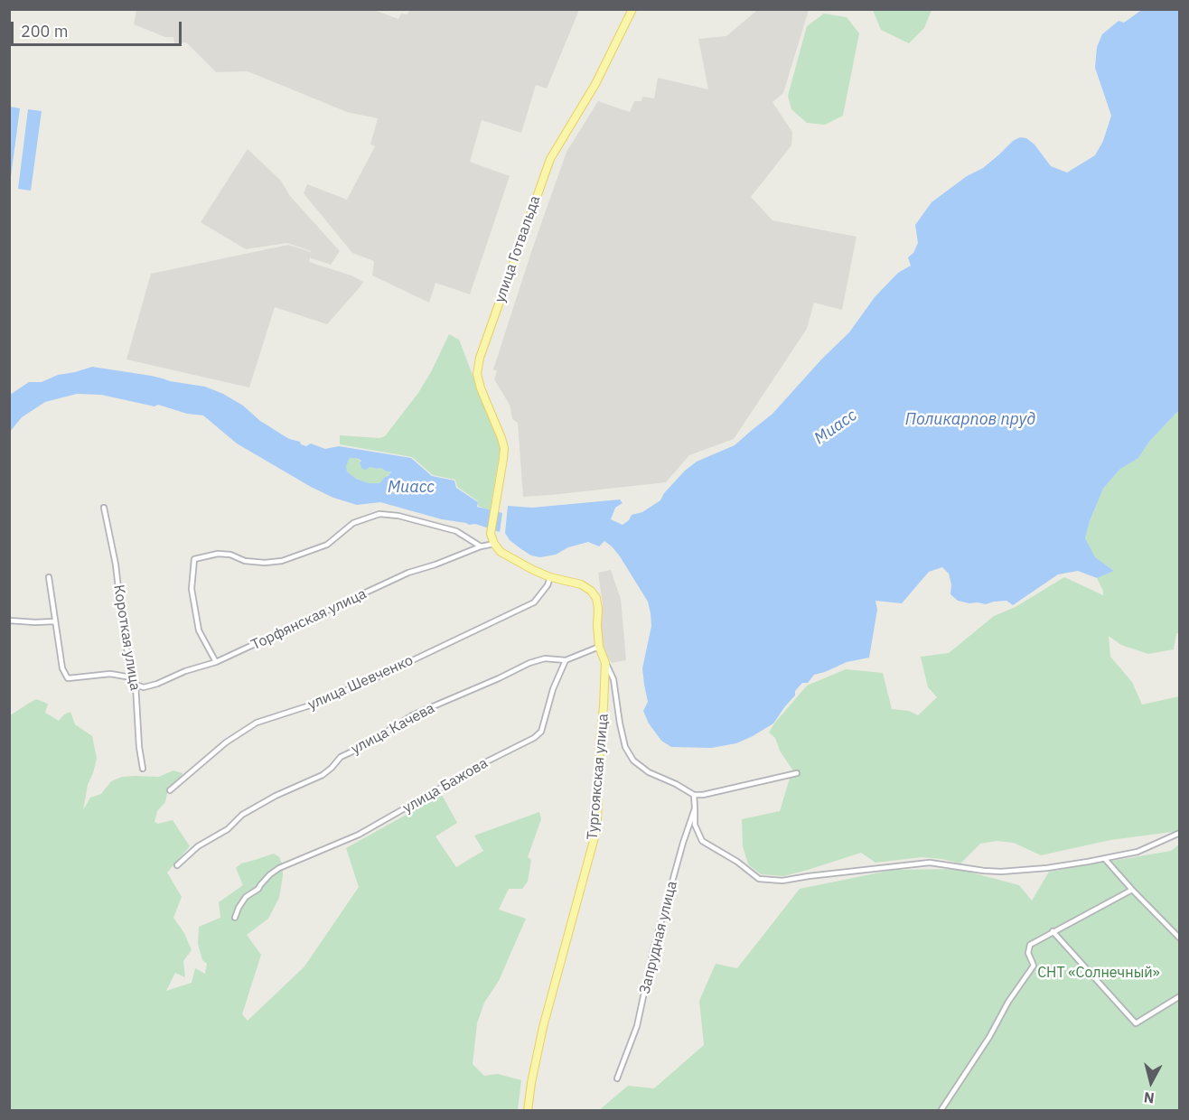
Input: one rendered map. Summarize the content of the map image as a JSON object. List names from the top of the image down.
{
  "streets": {
    "main road": ["улица Готвальда", "Тургоякская улица"],
    "street": [
      "Торфянская улица",
      "Короткая улица",
      "улица Шевченко",
      "улица Качева",
      "улица Бажова",
      "Запрудная улица"
    ]
  },
  "crossings": [
    ["улица Готвальда", "Тургоякская улица"],
    ["Торфянская улица", "Короткая улица"],
    ["Торфянская улица", "Тургоякская улица"],
    ["улица Шевченко", "Тургоякская улица"],
    ["улица Качева", "Тургоякская улица"],
    ["улица Качева", "улица Бажова"]
  ],
  "water": ["Поликарпов пруд", "Миасс"],
  "parks": ["СНТ «Солнечный»"],
  "scale_bar": "200 m",
  "north": "bottom"
}
